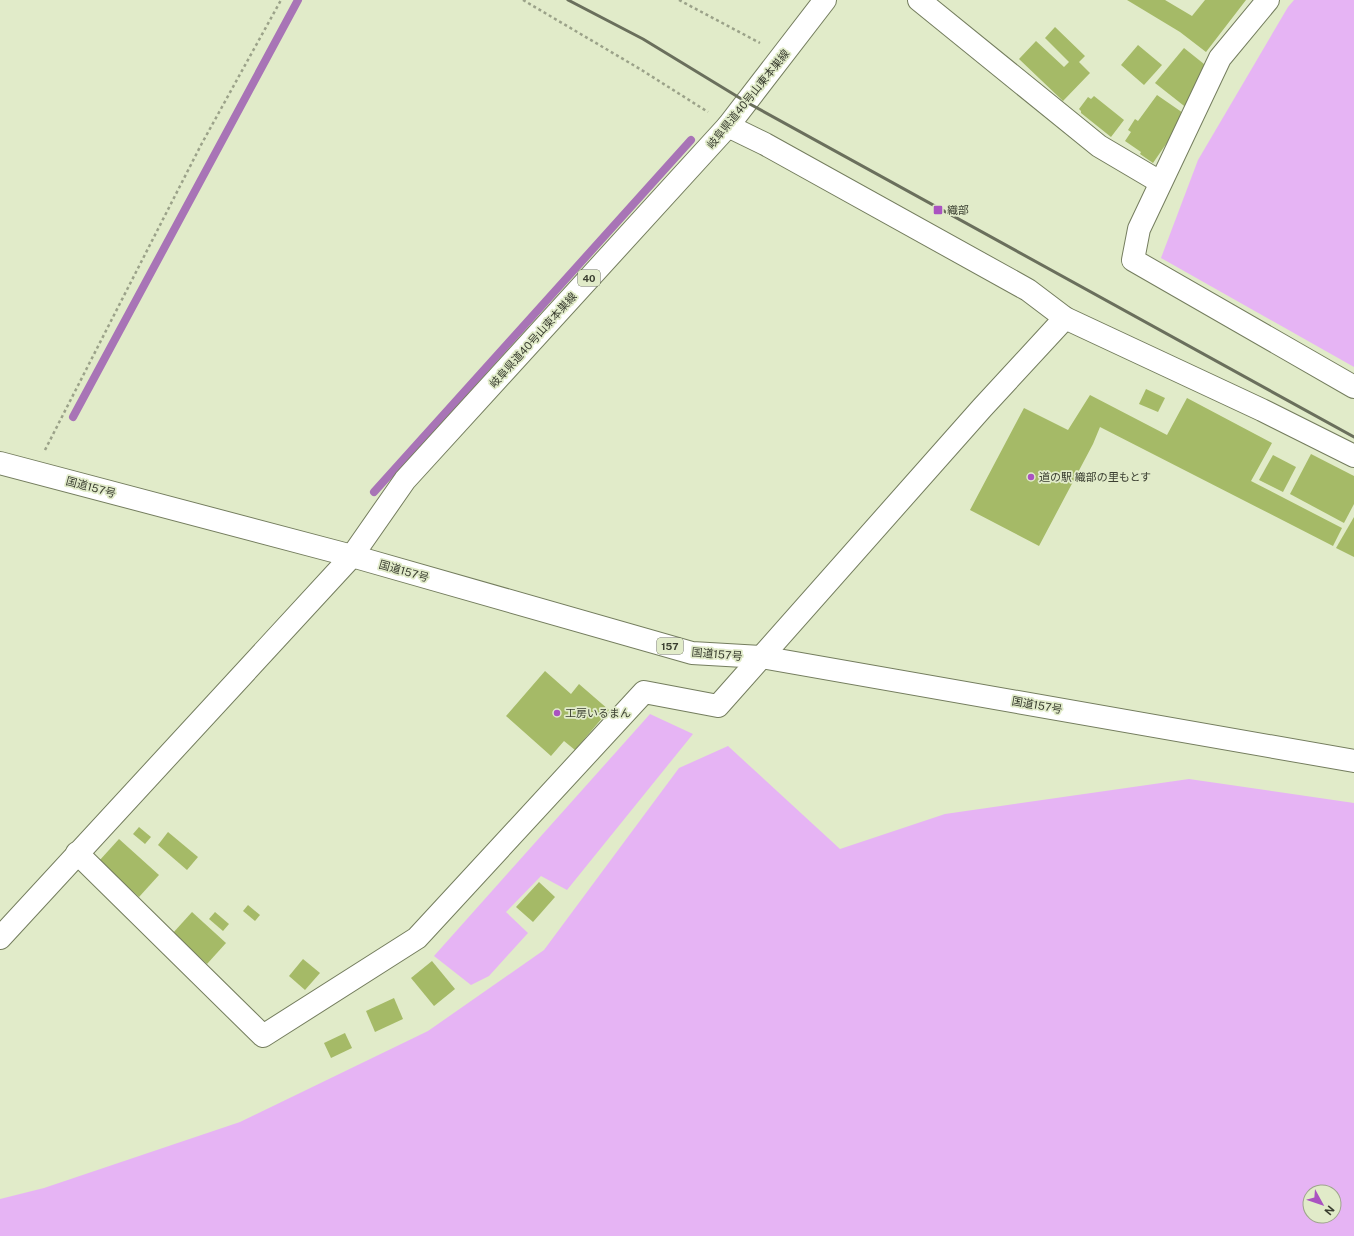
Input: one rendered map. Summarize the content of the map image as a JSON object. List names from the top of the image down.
{
  "streets": {
    "main road": [
      "岐阜県道40号山東本巣線",
      "40",
      "国道157号",
      "157"
    ]
  },
  "crossings": [
    ["岐阜県道40号山東本巣線", "国道157号"]
  ],
  "places": {
    "transit": ["織部"],
    "other": ["道の駅 織部の里もとす", "工房いるまん"]
  },
  "north": "bottom right"
}
